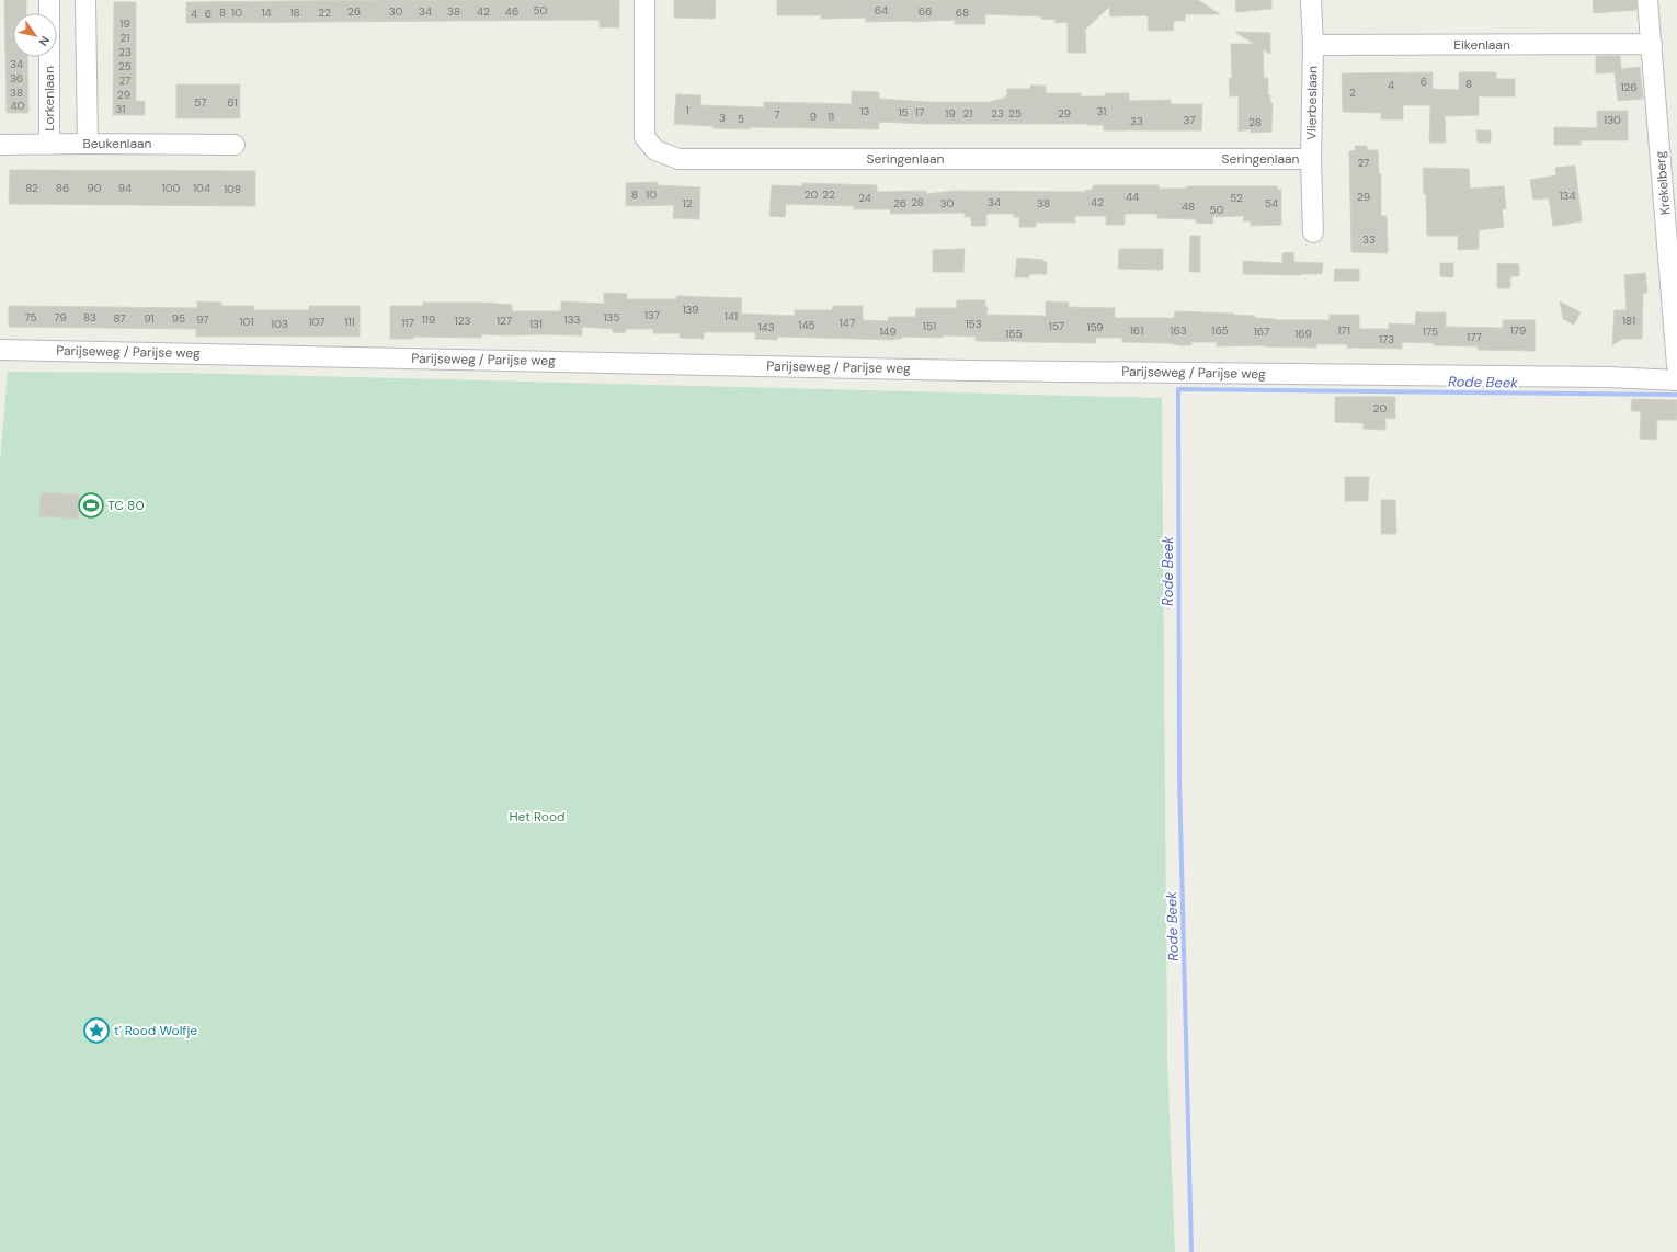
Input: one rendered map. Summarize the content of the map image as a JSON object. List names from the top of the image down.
{
  "streets": {
    "street": [
      "Eikenlaan",
      "Lorkenlaan",
      "Vlierbeslaan",
      "Beukenlaan",
      "Seringenlaan",
      "Krekelberg",
      "Parijseweg / Parijse weg"
    ]
  },
  "crossings": [
    ["Eikenlaan", "Vlierbeslaan"],
    ["Eikenlaan", "Krekelberg"],
    ["Lorkenlaan", "Beukenlaan"],
    ["Vlierbeslaan", "Seringenlaan"]
  ],
  "water": ["Rode Beek"],
  "parks": ["Het Rood"],
  "places": {
    "sports": ["TC 80"],
    "place": ["t' Rood Wolfje"]
  },
  "house_numbers": [
    "50",
    "64",
    "26",
    "30",
    "34",
    "38",
    "42",
    "46",
    "66",
    "8",
    "10",
    "14",
    "18",
    "22",
    "68",
    "4",
    "6",
    "19",
    "21",
    "23",
    "34",
    "25",
    "36",
    "27",
    "6",
    "8",
    "4",
    "126",
    "38",
    "2",
    "29",
    "57",
    "61",
    "40",
    "31",
    "1",
    "13",
    "31",
    "15",
    "17",
    "19",
    "21",
    "23",
    "25",
    "29",
    "7",
    "9",
    "11",
    "3",
    "5",
    "37",
    "130",
    "33",
    "28",
    "27",
    "82",
    "86",
    "90",
    "94",
    "100",
    "104",
    "108",
    "8",
    "10",
    "20",
    "22",
    "134",
    "44",
    "29",
    "24",
    "52",
    "28",
    "34",
    "42",
    "12",
    "26",
    "30",
    "38",
    "54",
    "48",
    "50",
    "33",
    "139",
    "137",
    "141",
    "75",
    "79",
    "83",
    "135",
    "87",
    "91",
    "95",
    "97",
    "119",
    "133",
    "123",
    "127",
    "181",
    "101",
    "107",
    "111",
    "117",
    "147",
    "103",
    "131",
    "153",
    "145",
    "151",
    "157",
    "143",
    "159",
    "161",
    "163",
    "165",
    "171",
    "179",
    "149",
    "167",
    "175",
    "155",
    "169",
    "177",
    "173",
    "20"
  ],
  "north": "bottom right"
}
